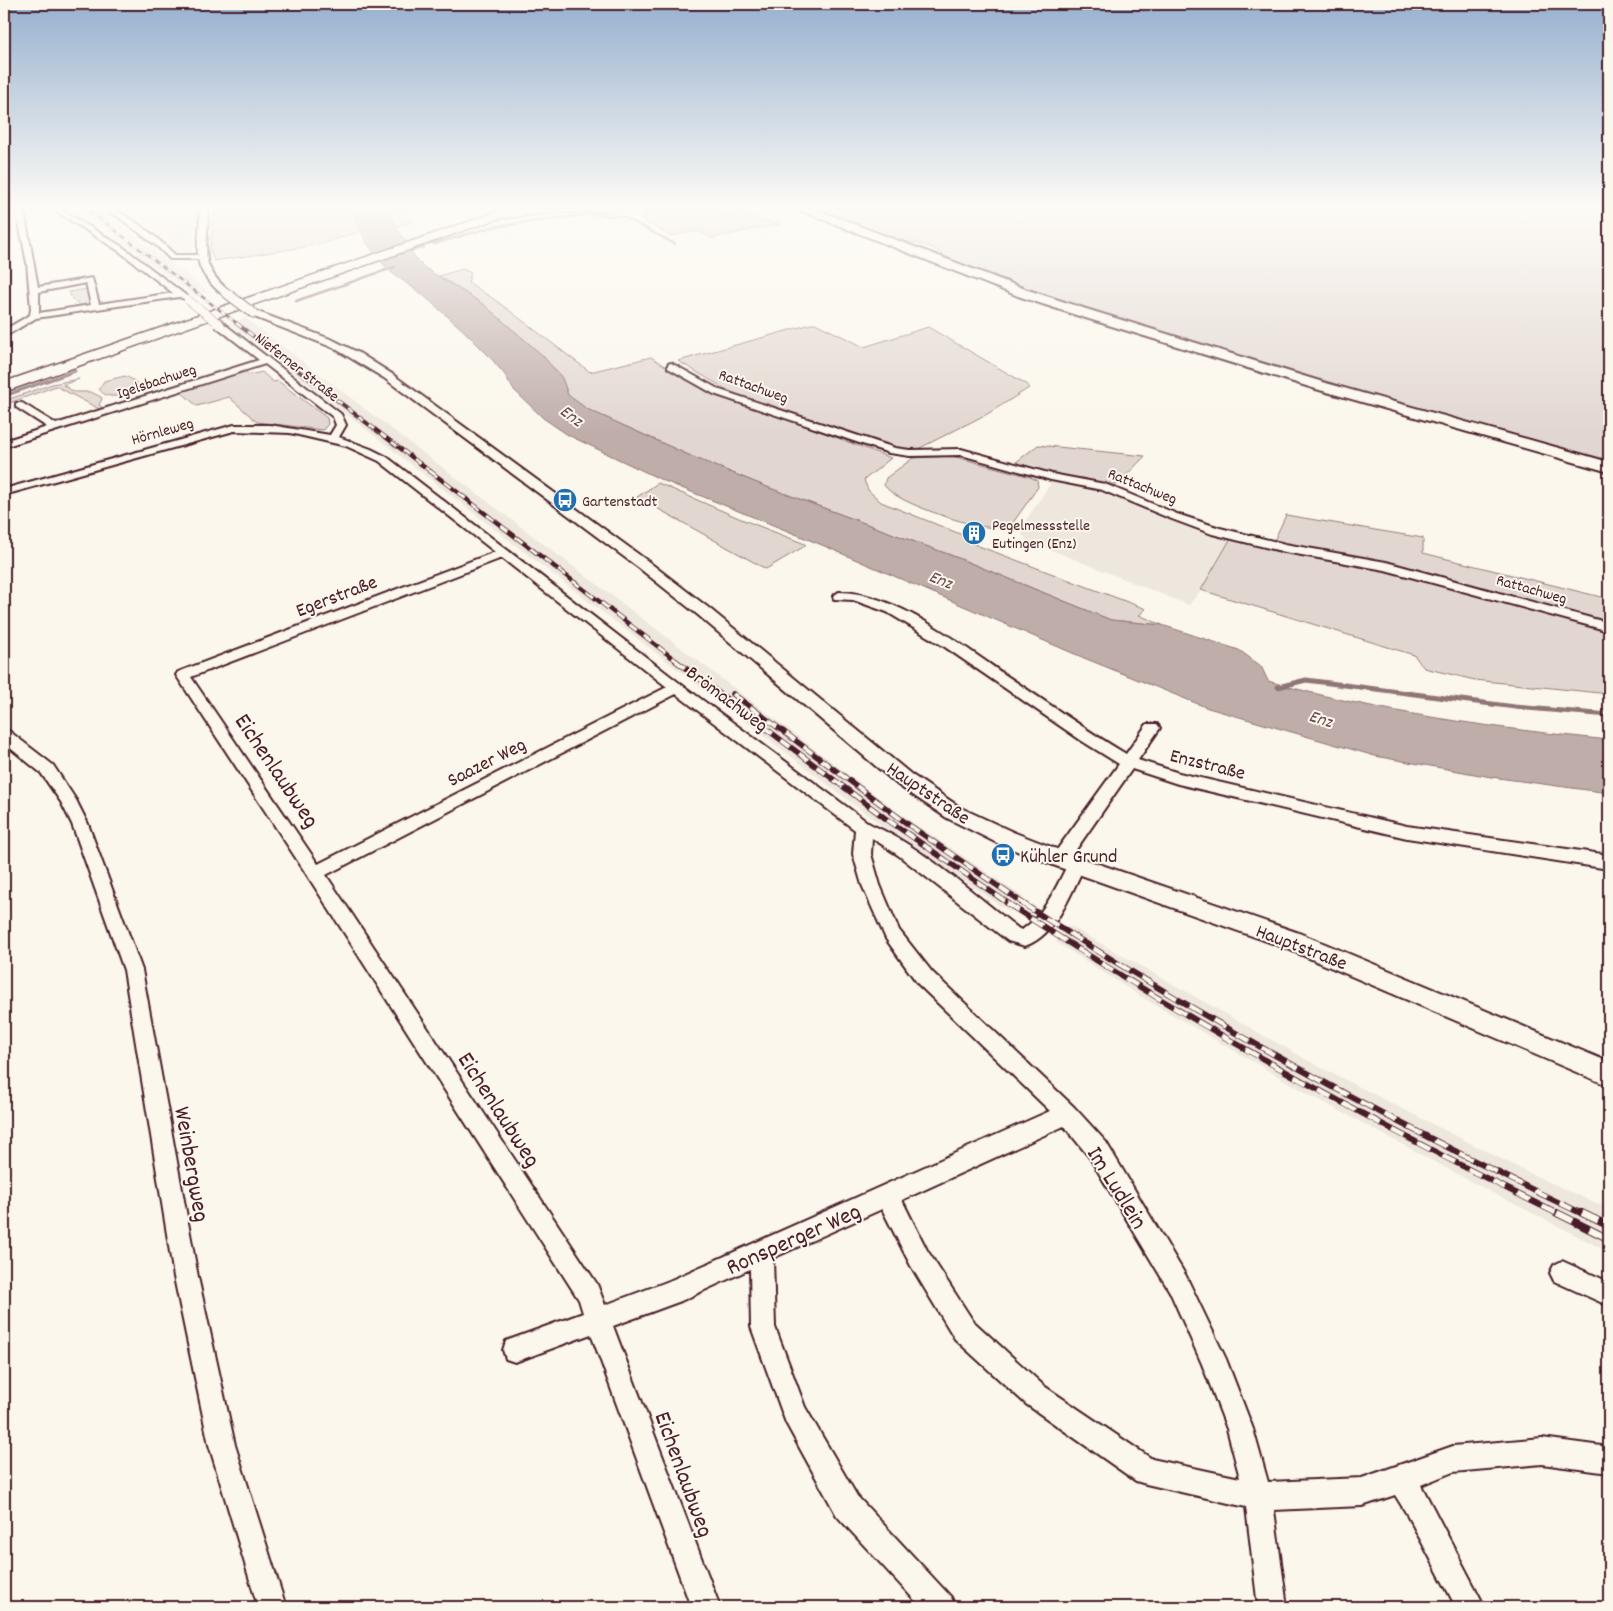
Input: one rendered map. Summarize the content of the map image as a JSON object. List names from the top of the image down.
{
  "streets": {
    "street": [
      "Nieferner Straße",
      "Igelsbachweg",
      "Rattachweg",
      "Hörnleweg",
      "Egerstraße",
      "Brömachweg",
      "Saazer Weg",
      "Enzstraße",
      "Eichenlaubweg",
      "Hauptstraße",
      "Weinbergweg",
      "Im Ludlein",
      "Ronsperger Weg"
    ]
  },
  "crossings": [
    ["Nieferner Straße", "Igelsbachweg"],
    ["Nieferner Straße", "Hörnleweg"],
    ["Nieferner Straße", "Brömachweg"],
    ["Hörnleweg", "Brömachweg"],
    ["Egerstraße", "Brömachweg"],
    ["Egerstraße", "Eichenlaubweg"],
    ["Brömachweg", "Saazer Weg"],
    ["Brömachweg", "Hauptstraße"],
    ["Brömachweg", "Im Ludlein"],
    ["Saazer Weg", "Eichenlaubweg"],
    ["Eichenlaubweg", "Ronsperger Weg"],
    ["Im Ludlein", "Ronsperger Weg"]
  ],
  "water": ["Enz"],
  "places": {
    "bus stop": ["Gartenstadt", "Kühler Grund"],
    "building": ["Pegelmessstelle Eutingen (Enz)"]
  }
}
